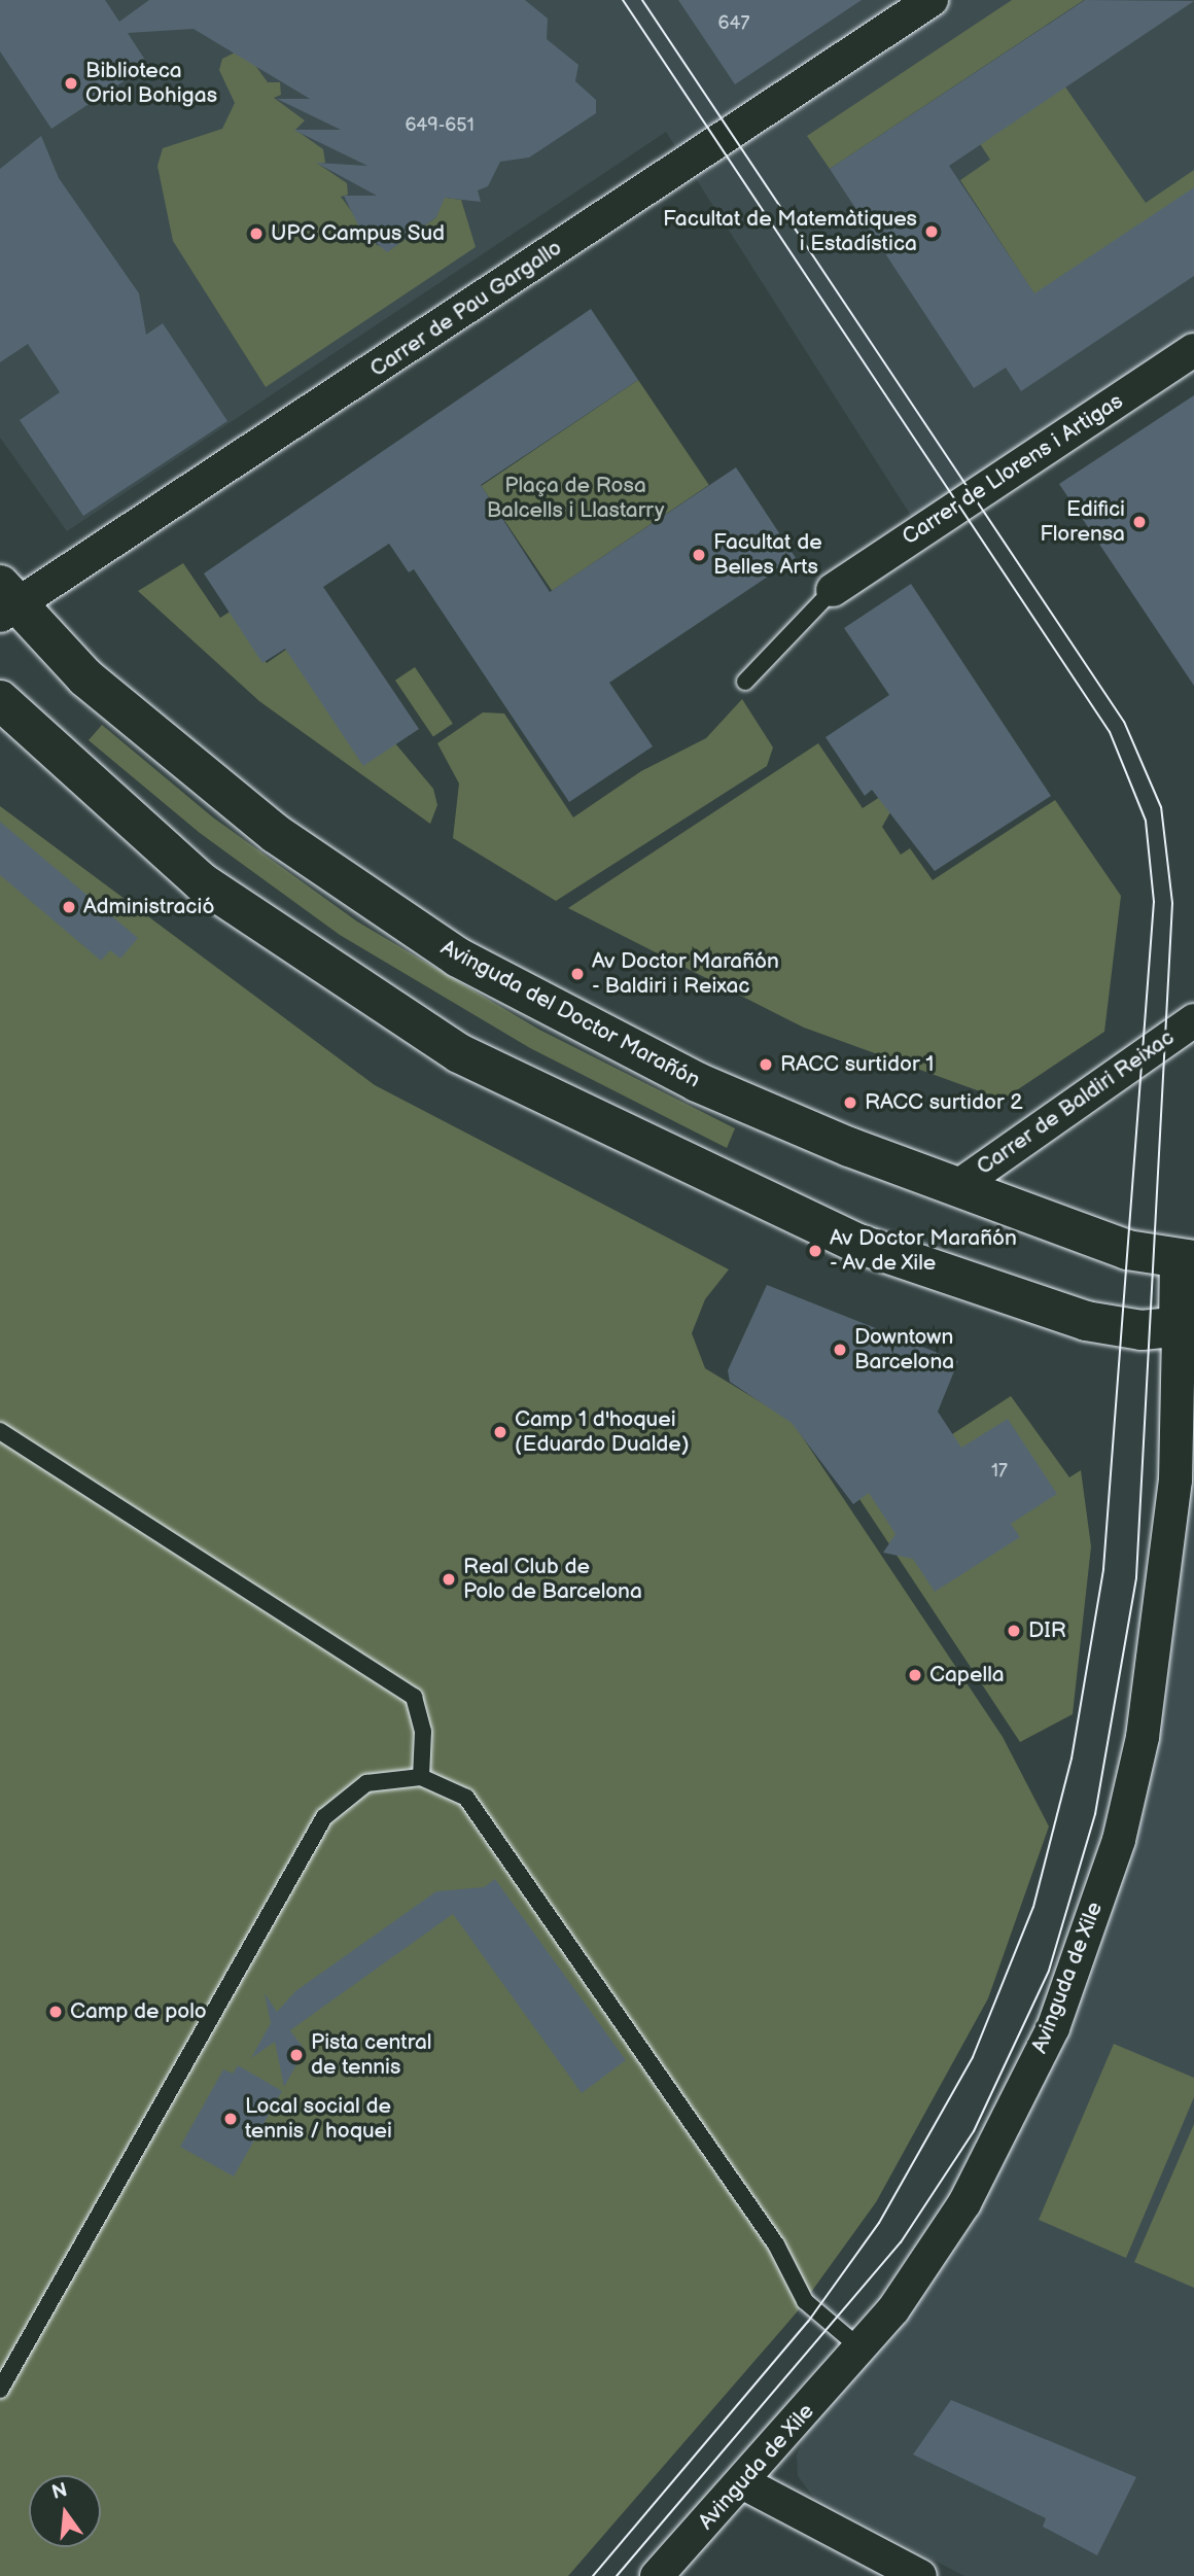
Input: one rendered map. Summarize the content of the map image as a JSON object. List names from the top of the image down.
{
  "streets": {
    "street": [
      "Carrer de Pau Gargallo",
      "Carrer de Llorens i Artigas",
      "Avinguda del Doctor Marañón",
      "Carrer de Baldiri Reixac",
      "Avinguda de Xile"
    ]
  },
  "crossings": [
    ["Carrer de Pau Gargallo", "Avinguda del Doctor Marañón"],
    ["Avinguda del Doctor Marañón", "Carrer de Baldiri Reixac"],
    ["Avinguda del Doctor Marañón", "Avinguda de Xile"]
  ],
  "parks": ["Plaça de Rosa Balcells i Llastarry"],
  "places": [
    "Biblioteca Oriol Bohigas",
    "Facultat de Matemàtiques i Estadística",
    "UPC Campus Sud",
    "Edifici Florensa",
    "Facultat de Belles Arts",
    "Administració",
    "Av Doctor Marañón - Baldiri i Reixac",
    "RACC surtidor 1",
    "RACC surtidor 2",
    "Av Doctor Marañón - Av de Xile",
    "Downtown Barcelona",
    "Camp 1 d'hoquei (Eduardo Dualde)",
    "Real Club de Polo de Barcelona",
    "DIR",
    "Capella",
    "Camp de polo",
    "Pista central de tennis",
    "Local social de tennis / hoquei"
  ],
  "house_numbers": ["647", "649-651", "17"],
  "north": "top"
}
